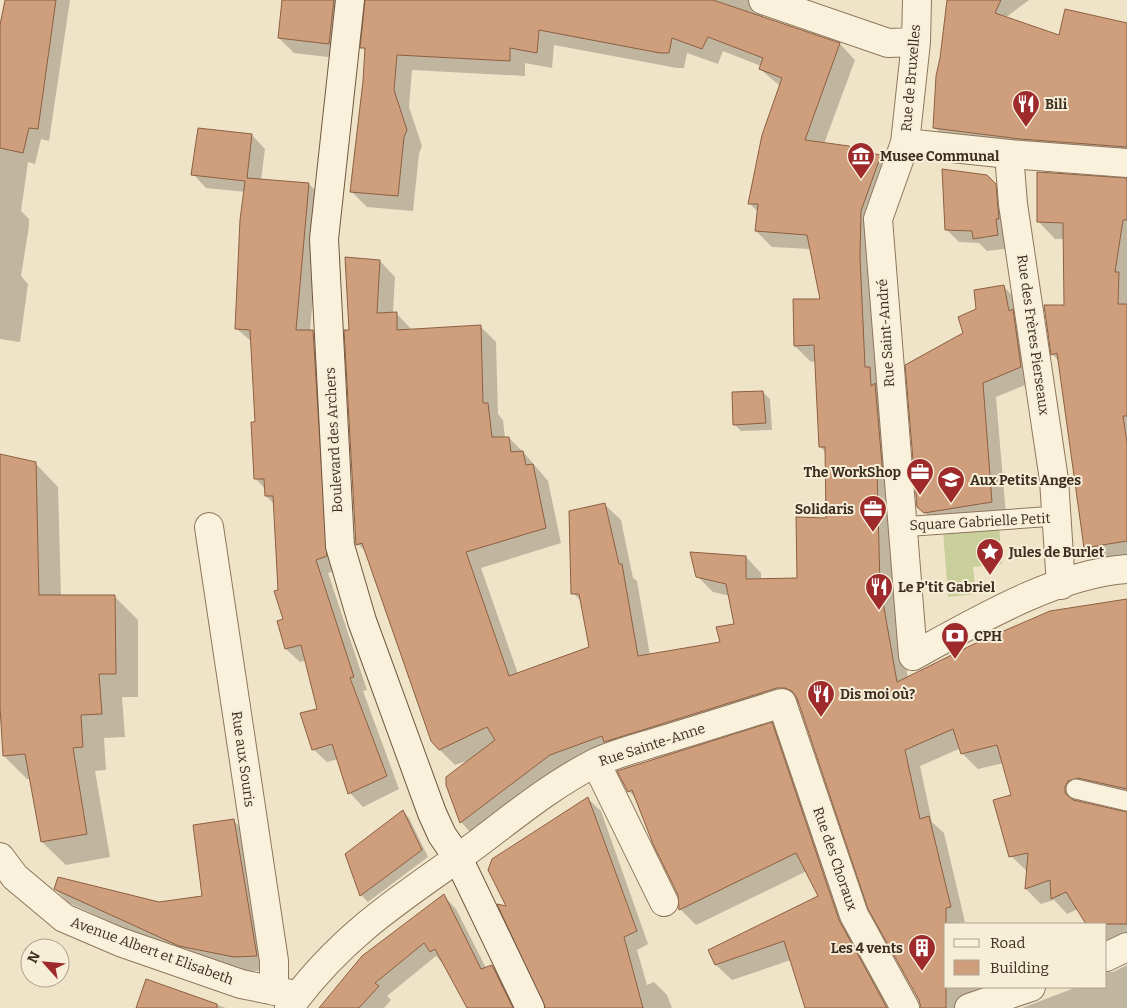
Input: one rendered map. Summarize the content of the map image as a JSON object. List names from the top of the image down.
{
  "streets": {
    "street": [
      "Rue de Bruxelles",
      "Rue Saint-André",
      "Rue des Frères Pierseaux",
      "Boulevard des Archers",
      "Square Gabrielle Petit",
      "Rue Sainte-Anne",
      "Rue aux Souris",
      "Rue des Choraux",
      "Avenue Albert et Elisabeth"
    ]
  },
  "crossings": [
    ["Rue de Bruxelles", "Rue Saint-André"],
    ["Rue de Bruxelles", "Rue des Frères Pierseaux"],
    ["Rue Saint-André", "Square Gabrielle Petit"],
    ["Rue des Frères Pierseaux", "Square Gabrielle Petit"],
    ["Boulevard des Archers", "Rue Sainte-Anne"],
    ["Rue Sainte-Anne", "Rue aux Souris"],
    ["Rue Sainte-Anne", "Rue des Choraux"],
    ["Rue Sainte-Anne", "Avenue Albert et Elisabeth"],
    ["Rue aux Souris", "Avenue Albert et Elisabeth"]
  ],
  "places": {
    "restaurant": ["Bili", "Le P'tit Gabriel", "Dis moi où?"],
    "museum": ["Musee Communal"],
    "office": ["The WorkShop", "Solidaris"],
    "school or university": ["Aux Petits Anges"],
    "place": ["Jules de Burlet"],
    "bank": ["CPH"],
    "building": ["Les 4 vents"]
  },
  "legend": ["Road", "Building"],
  "north": "top left"
}
